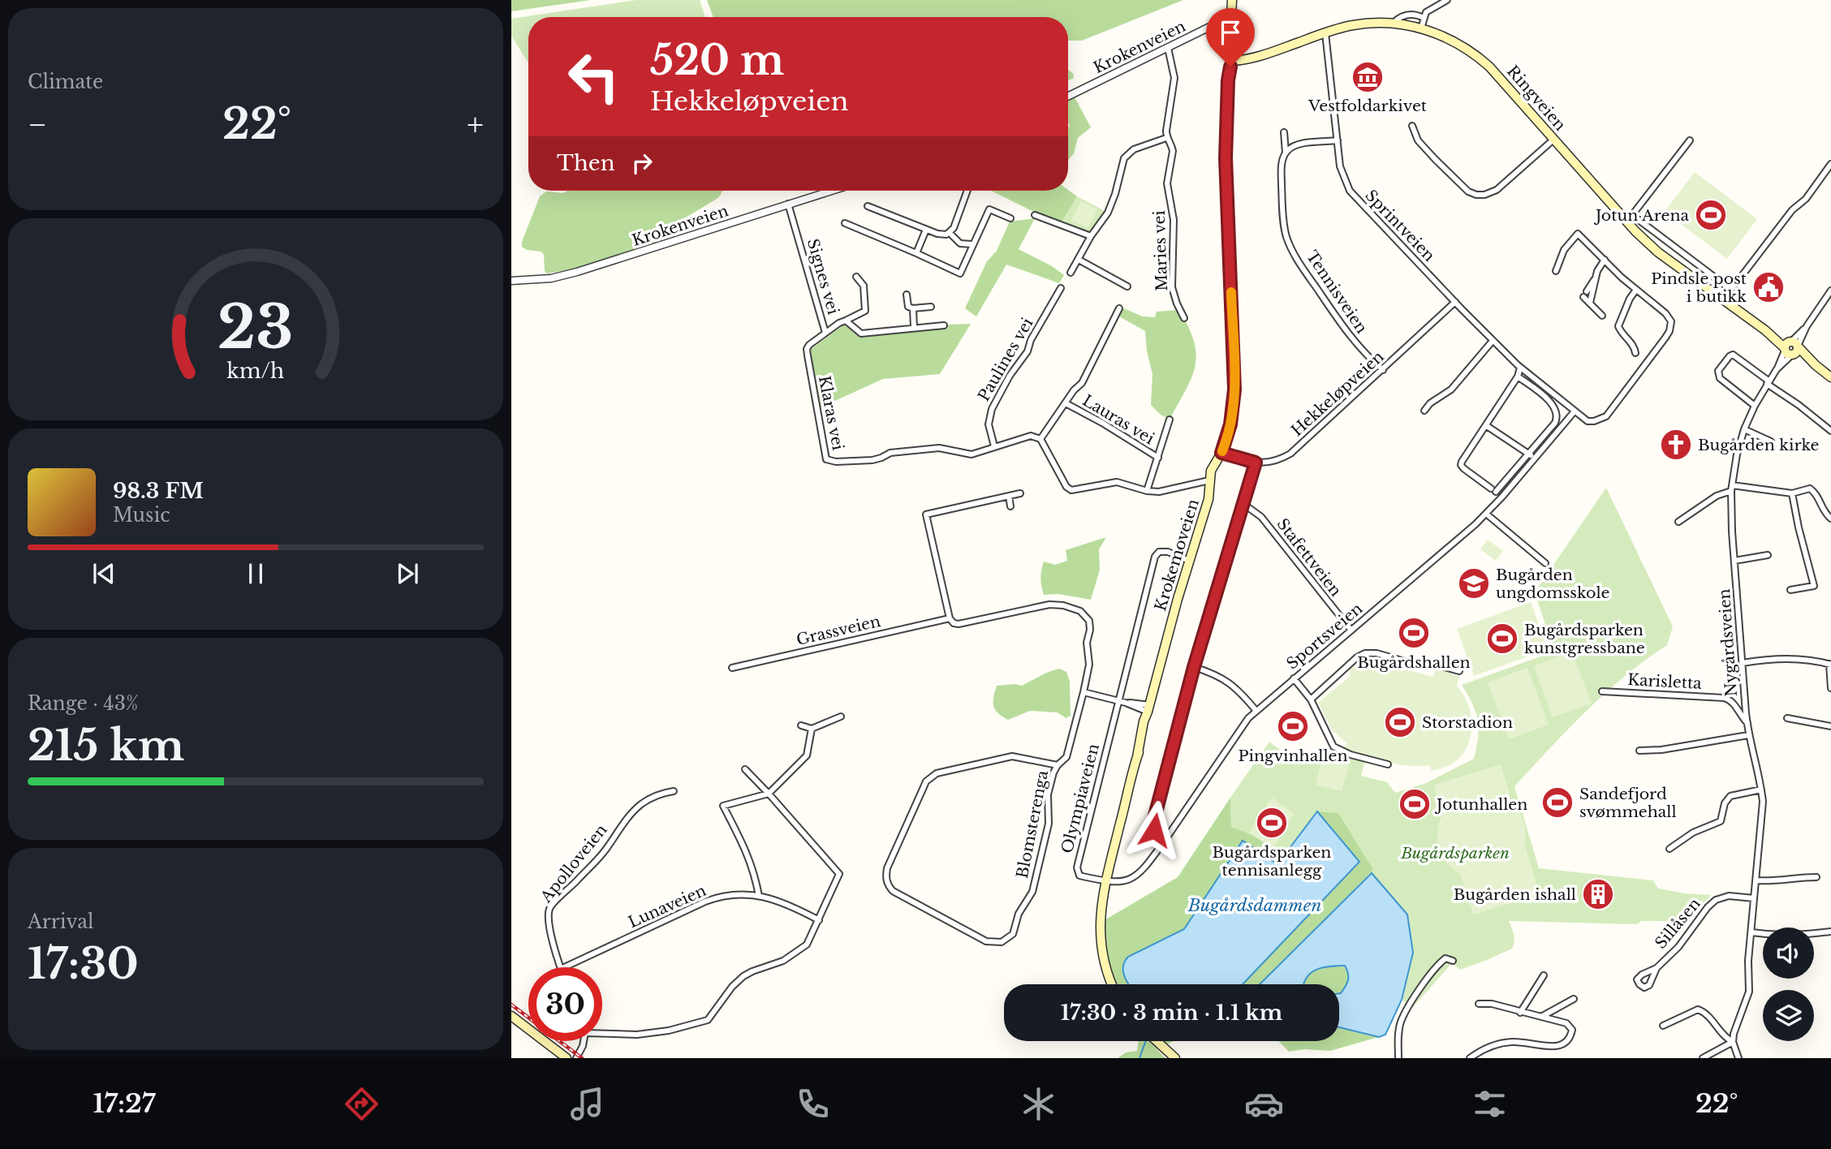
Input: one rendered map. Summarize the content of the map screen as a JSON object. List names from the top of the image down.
{
  "streets": {
    "main road": ["Ringveien", "Krokemoveien"],
    "street": [
      "Krokenveien",
      "Sprintveien",
      "Maries vei",
      "Signes vei",
      "Tennisveien",
      "Paulines vei",
      "Hekkeløpveien",
      "Klaras vei",
      "Lauras vei",
      "Stafettveien",
      "Grassveien",
      "Sportsveien",
      "Nygårdsveien",
      "Karisletta",
      "Olympiaveien",
      "Blomsterenga",
      "Apolloveien",
      "Lunaveien",
      "Sillåsen"
    ]
  },
  "crossings": [
    ["Krokenveien", "Maries vei"],
    ["Krokenveien", "Signes vei"],
    ["Krokenveien", "Krokemoveien"],
    ["Ringveien", "Sprintveien"],
    ["Ringveien", "Krokemoveien"],
    ["Ringveien", "Nygårdsveien"],
    ["Sprintveien", "Hekkeløpveien"],
    ["Sprintveien", "Sportsveien"],
    ["Signes vei", "Klaras vei"],
    ["Tennisveien", "Hekkeløpveien"],
    ["Paulines vei", "Klaras vei"],
    ["Hekkeløpveien", "Krokemoveien"],
    ["Krokemoveien", "Sportsveien"],
    ["Krokemoveien", "Olympiaveien"],
    ["Stafettveien", "Sportsveien"],
    ["Grassveien", "Blomsterenga"],
    ["Sportsveien", "Olympiaveien"],
    ["Nygårdsveien", "Karisletta"],
    ["Nygårdsveien", "Sillåsen"]
  ],
  "water": ["Bugårdsdammen"],
  "parks": ["Bugårdsparken"],
  "places": {
    "museum": ["Vestfoldarkivet"],
    "sports": [
      "Jotun Arena",
      "Bugårdshallen",
      "Bugårdsparken kunstgressbane",
      "Storstadion",
      "Pingvinhallen",
      "Sandefjord svømmehall",
      "Jotunhallen",
      "Bugårdsparken tennisanlegg"
    ],
    "public building": ["Pindsle post i butikk"],
    "church": ["Bugården kirke"],
    "school or university": ["Bugården ungdomsskole"],
    "building": ["Bugården ishall"]
  },
  "page": {
    "tile": [
      "Climate",
      ["Range · 43%", "215 km"],
      ["Arrival", "17:30"]
    ],
    "turn": ["520 m", "Hekkeløpveien"],
    "heat": ["−", "22°", "+"],
    "then": "Then",
    "song": ["98.3 FM", "Music"],
    "limit": "30",
    "trip": "17:30 · 3 min · 1.1 km",
    "tabs": ["17:27", "22°"],
    "gauge": ["23", "km/h"]
  }
}
